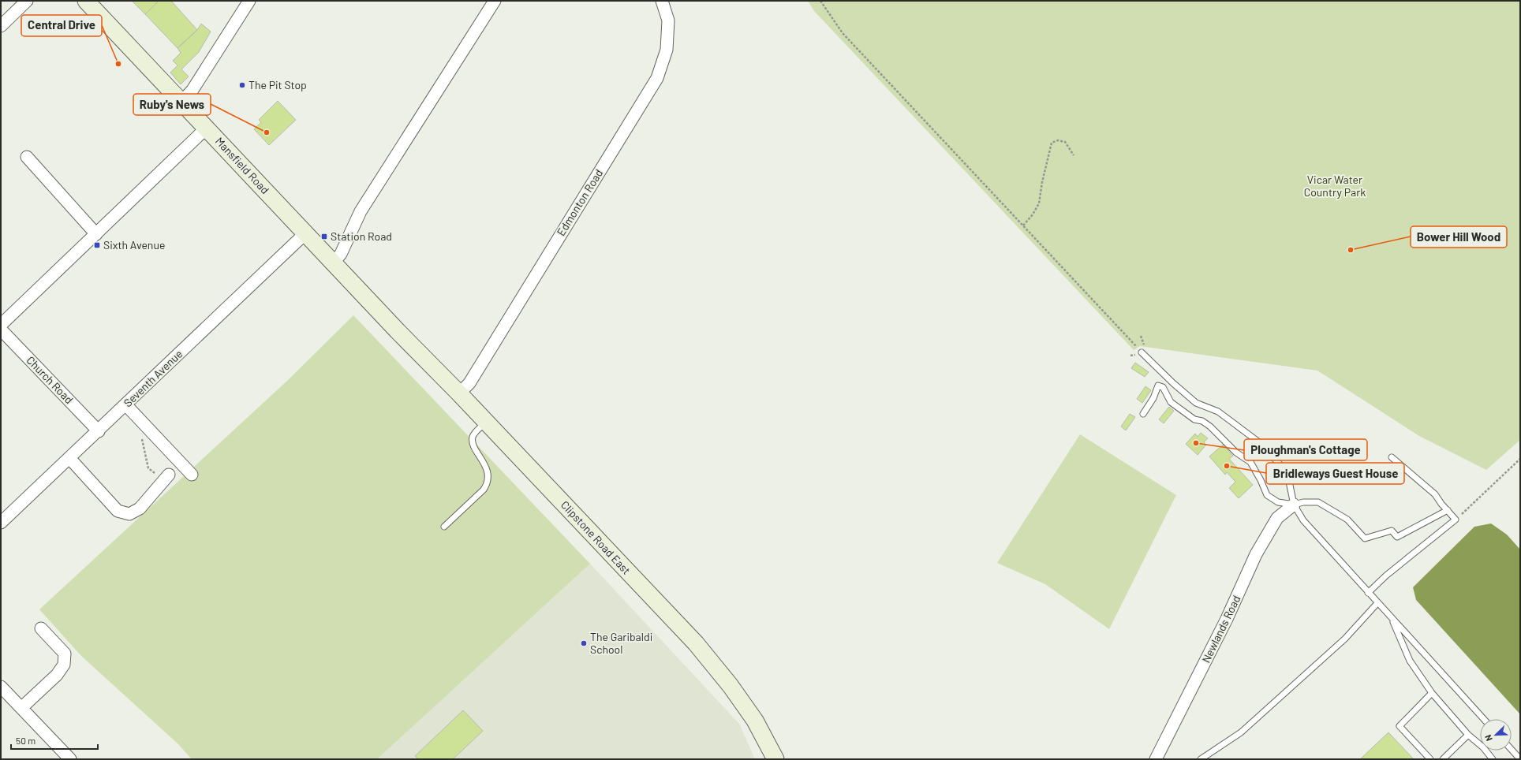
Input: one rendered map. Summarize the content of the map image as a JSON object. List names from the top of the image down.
{
  "streets": {
    "main road": ["Mansfield Road", "Clipstone Road East"],
    "street": [
      "Edmonton Road",
      "Seventh Avenue",
      "Church Road",
      "Newlands Road"
    ]
  },
  "crossings": [
    ["Mansfield Road", "Seventh Avenue"],
    ["Mansfield Road", "Clipstone Road East"],
    ["Edmonton Road", "Clipstone Road East"],
    ["Seventh Avenue", "Church Road"]
  ],
  "parks": ["Vicar Water Country Park"],
  "places": {
    "other": [
      "Central Drive",
      "The Pit Stop",
      "Ruby's News",
      "Bower Hill Wood",
      "Ploughman's Cottage",
      "Bridleways Guest House",
      "The Garibaldi School"
    ],
    "transit": ["Station Road", "Sixth Avenue"]
  },
  "scale_bar": "50 m",
  "north": "bottom left"
}
